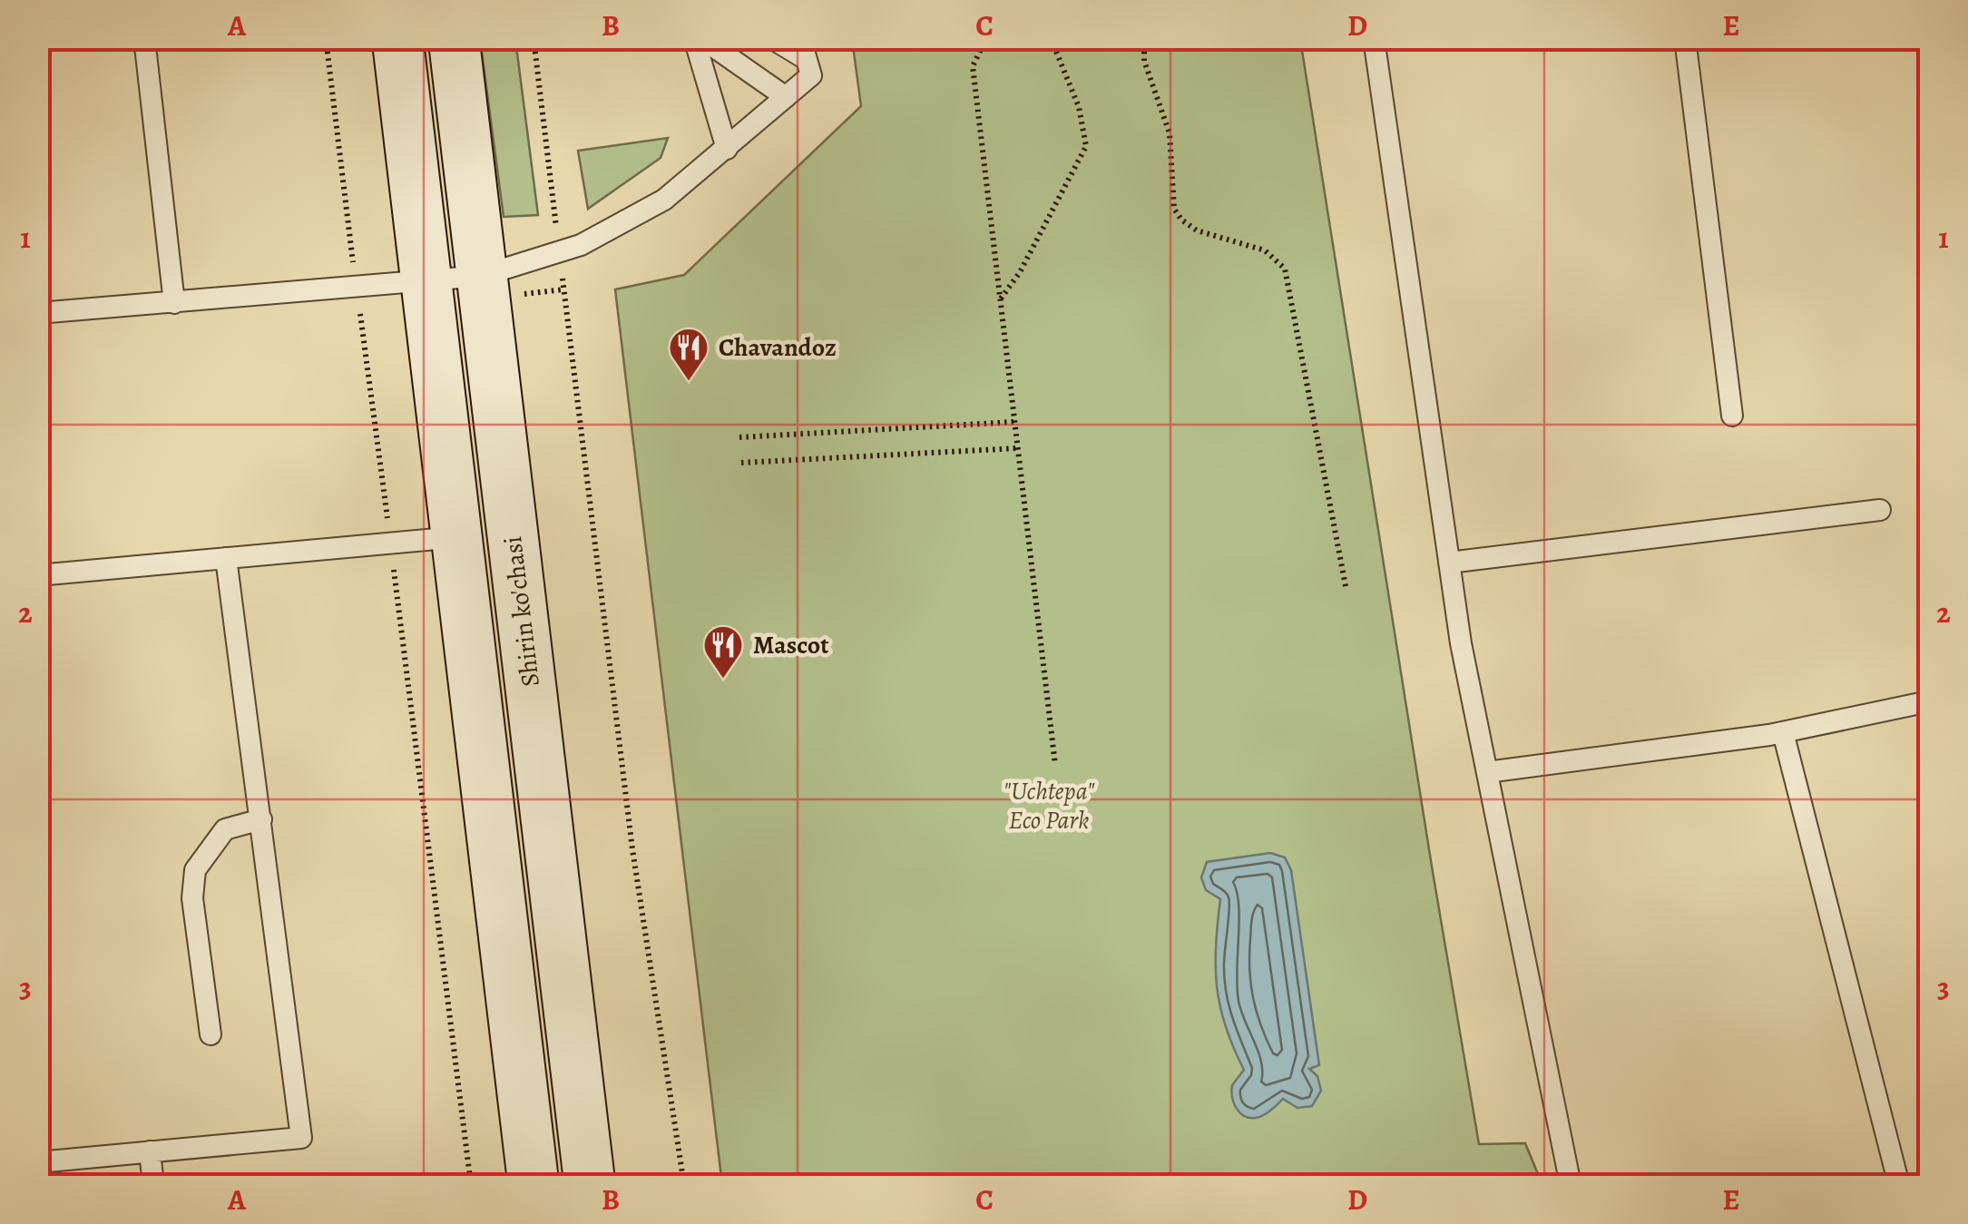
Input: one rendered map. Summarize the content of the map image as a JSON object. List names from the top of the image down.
{
  "streets": {
    "main road": ["Shirin ko'chasi"]
  },
  "parks": ["\"Uchtepa\" Eco Park"],
  "places": {
    "restaurant": ["Chavandoz", "Mascot"]
  },
  "grid": {
    "columns": [
      "A",
      "B",
      "C",
      "D",
      "E"
    ],
    "rows": ["1", "2", "3"]
  }
}
